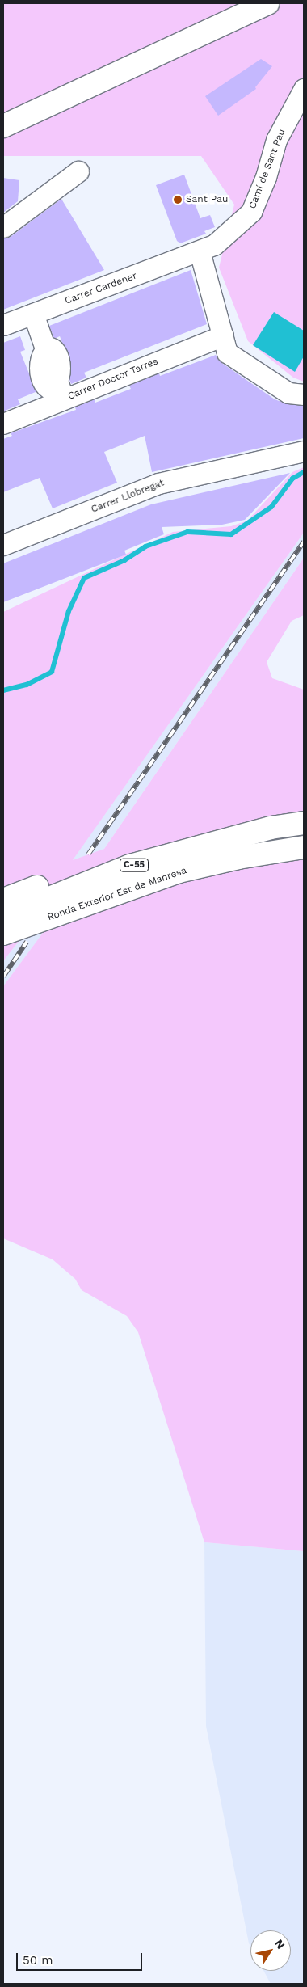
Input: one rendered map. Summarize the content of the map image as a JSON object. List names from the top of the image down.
{
  "streets": {
    "main road": ["C-55", "Ronda Exterior Est de Manresa"],
    "street": [
      "Camí de Sant Pau",
      "Carrer Cardener",
      "Carrer Doctor Tarrés",
      "Carrer Llobregat"
    ]
  },
  "crossings": [
    ["Camí de Sant Pau", "Carrer Cardener"]
  ],
  "places": ["Sant Pau"],
  "scale_bar": "50 m",
  "north": "top right"
}
